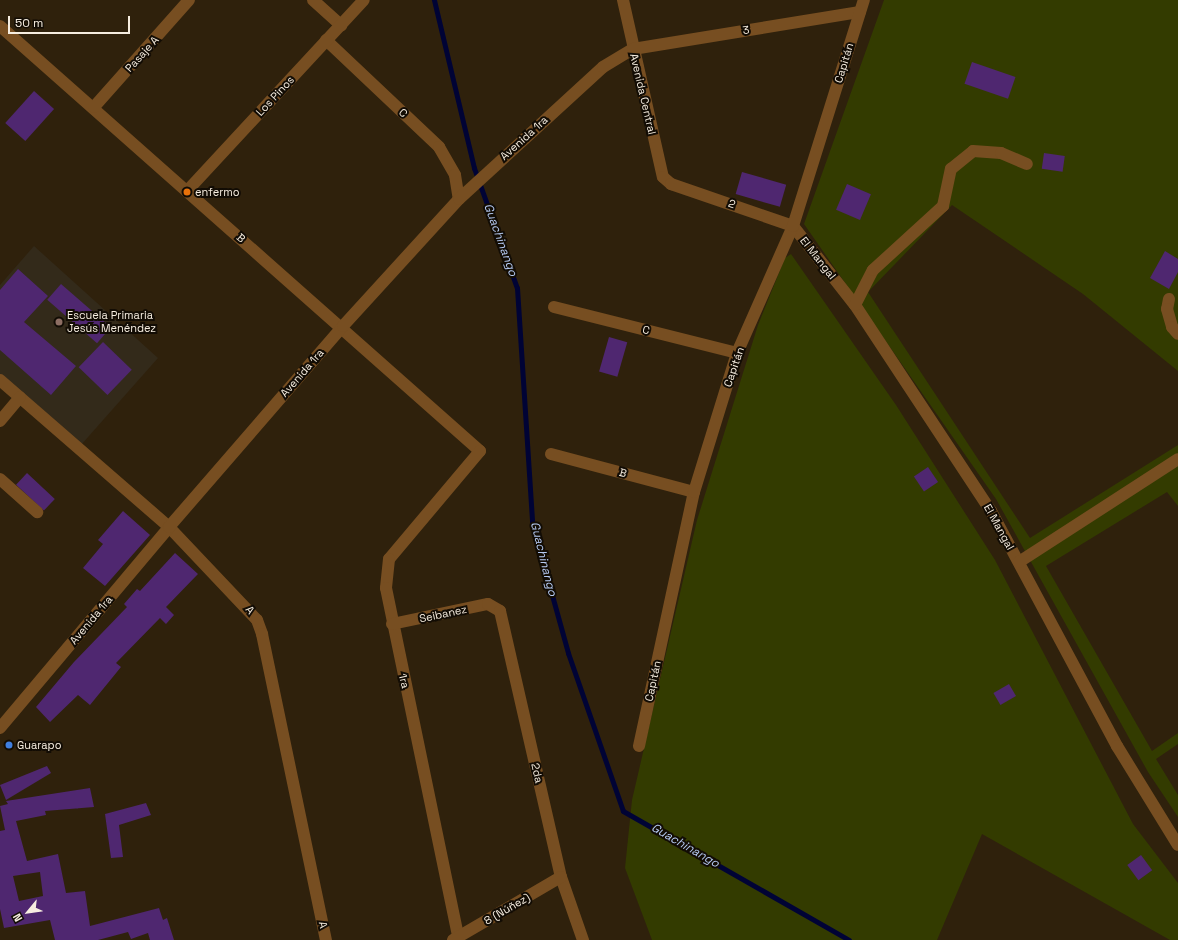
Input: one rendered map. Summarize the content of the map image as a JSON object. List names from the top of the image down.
{
  "streets": {
    "street": [
      "3",
      "Pasaje A",
      "Capitán",
      "Avenida Central",
      "Los Pinos",
      "C",
      "Avenida 1ra",
      "2",
      "B",
      "El Mangal",
      "A",
      "Seibanez",
      "1ra",
      "2da",
      "8 (Núñez)"
    ]
  },
  "crossings": [
    ["3", "Capitán"],
    ["3", "Avenida Central"],
    ["3", "Avenida 1ra"],
    ["Pasaje A", "B"],
    ["Capitán", "C"],
    ["Capitán", "2"],
    ["Capitán", "B"],
    ["Capitán", "El Mangal"],
    ["Avenida Central", "Avenida 1ra"],
    ["Avenida Central", "2"],
    ["Los Pinos", "C"],
    ["Los Pinos", "B"],
    ["C", "Avenida 1ra"],
    ["Avenida 1ra", "B"],
    ["Avenida 1ra", "A"],
    ["2", "El Mangal"],
    ["B", "1ra"],
    ["Seibanez", "1ra"],
    ["Seibanez", "2da"],
    ["1ra", "8 (Núñez)"],
    ["2da", "8 (Núñez)"]
  ],
  "water": ["Guachinango"],
  "places": ["enfermo", "Escuela Primaria Jesús Menéndez", "Guarapo"],
  "scale_bar": "50 m",
  "north": "bottom left"
}
